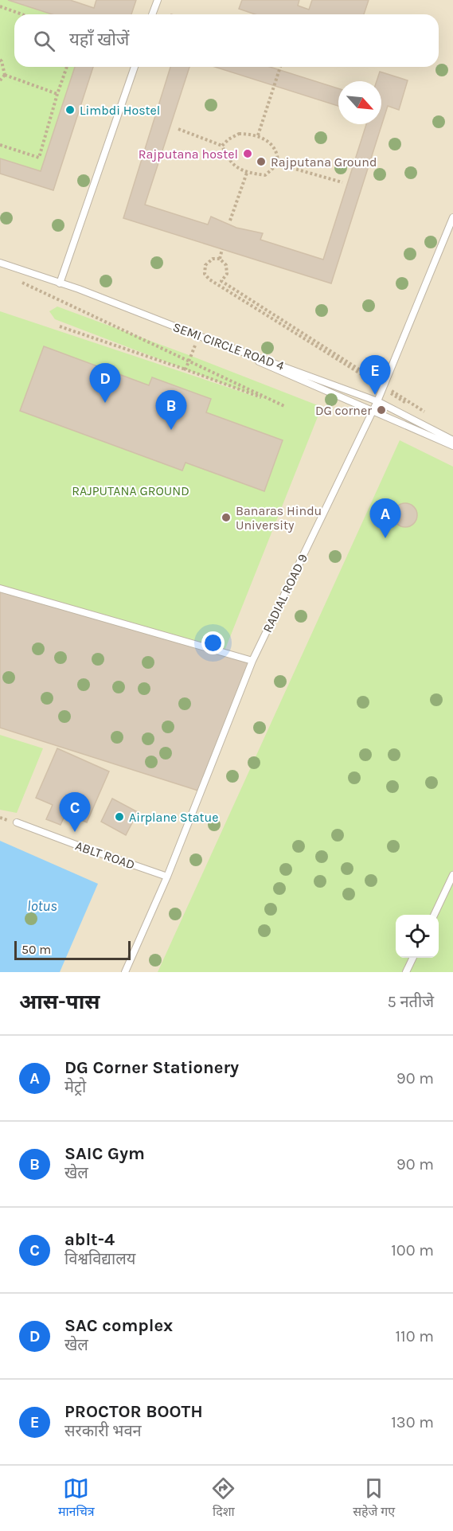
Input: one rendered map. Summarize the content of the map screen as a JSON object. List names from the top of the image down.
{
  "streets": {
    "lane": ["SEMI CIRCLE ROAD 4", "RADIAL ROAD 9", "ABLT ROAD"]
  },
  "crossings": [
    ["SEMI CIRCLE ROAD 4", "RADIAL ROAD 9"],
    ["RADIAL ROAD 9", "ABLT ROAD"]
  ],
  "water": ["lotus"],
  "parks": ["RAJPUTANA GROUND"],
  "places": [
    "Limbdi Hostel",
    "Rajputana hostel",
    "Rajputana Ground",
    "DG corner",
    "Banaras Hindu University",
    "Airplane Statue"
  ],
  "scale_bar": "50 m",
  "north": "bottom right",
  "page": {
    "search": "यहाँ खोजें",
    "pins": [
      "E",
      "D",
      "B",
      "A",
      "C"
    ],
    "scale": "50 m",
    "heading": ["आस-पास", "5 नतीजे"],
    "list": [
      {
        "mark": "A",
        "name": "DG Corner Stationery",
        "note": "मेट्रो",
        "value": "90 m"
      },
      {
        "mark": "B",
        "name": "SAIC Gym",
        "note": "खेल",
        "value": "90 m"
      },
      {
        "mark": "C",
        "name": "ablt-4",
        "note": "विश्वविद्यालय",
        "value": "100 m"
      },
      {
        "mark": "D",
        "name": "SAC complex",
        "note": "खेल",
        "value": "110 m"
      },
      {
        "mark": "E",
        "name": "PROCTOR BOOTH",
        "note": "सरकारी भवन",
        "value": "130 m"
      }
    ],
    "nav": ["मानचित्र", "दिशा", "सहेजे गए"]
  }
}
